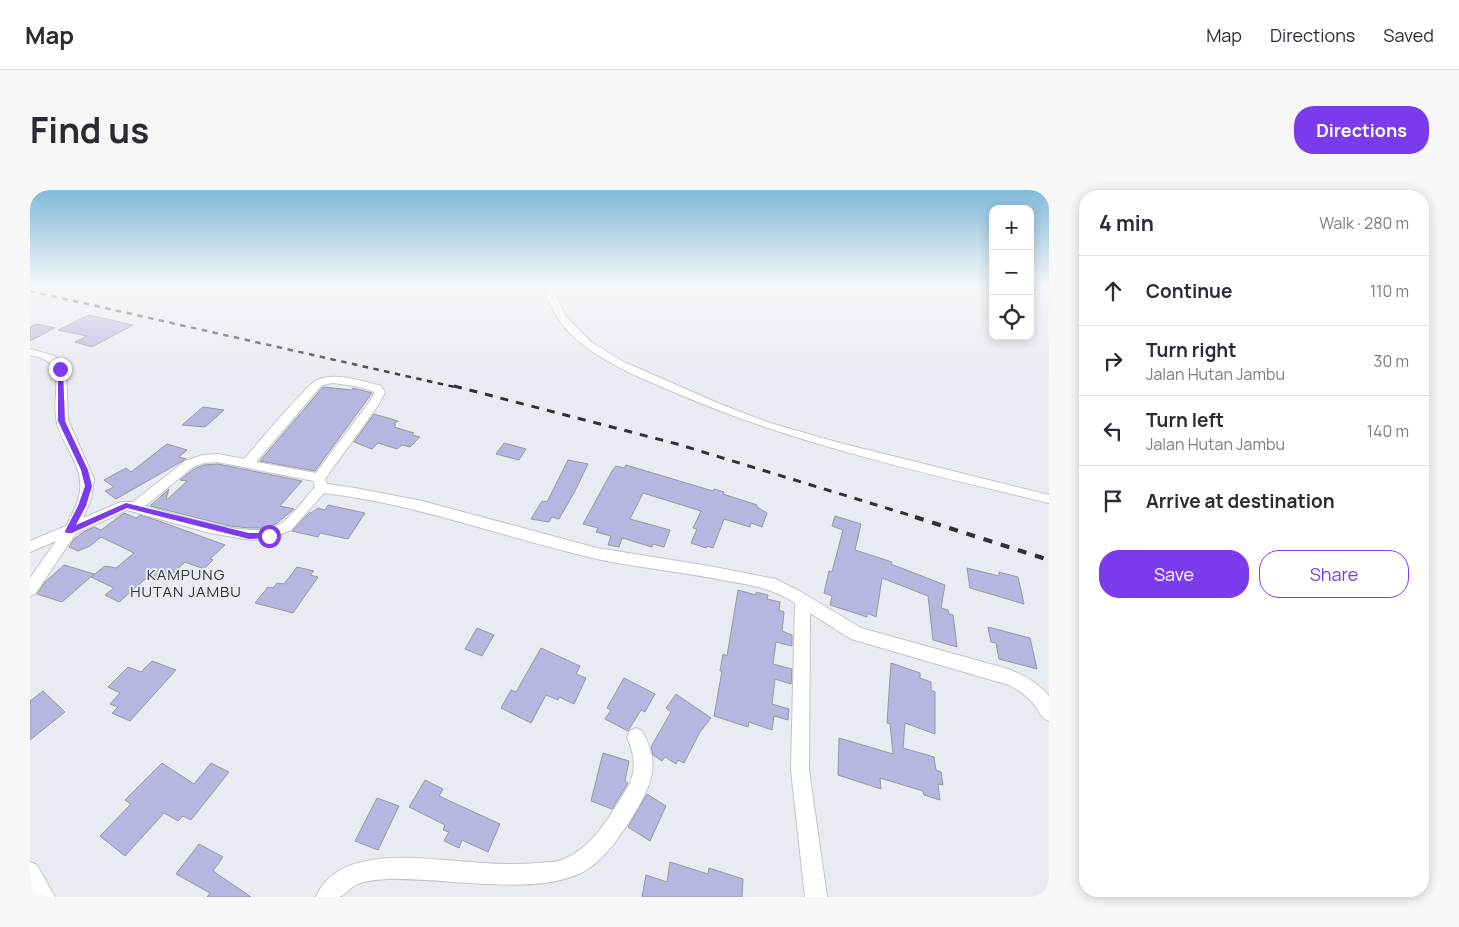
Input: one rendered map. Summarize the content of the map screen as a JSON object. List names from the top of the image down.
{
  "districts": ["KAMPUNG HUTAN JAMBU"],
  "page": {
    "header": "Map",
    "nav": ["Map", "Directions", "Saved"],
    "title": "Find us",
    "buttons": [
      "Directions",
      ["Save", "Share"]
    ],
    "heading": ["4 min", "Walk · 280 m"],
    "map_buttons": ["+", "−"],
    "list": [
      ["Continue", "110 m"],
      ["Turn right", "Jalan Hutan Jambu", "30 m"],
      ["Turn left", "Jalan Hutan Jambu", "140 m"],
      "Arrive at destination"
    ]
  }
}
